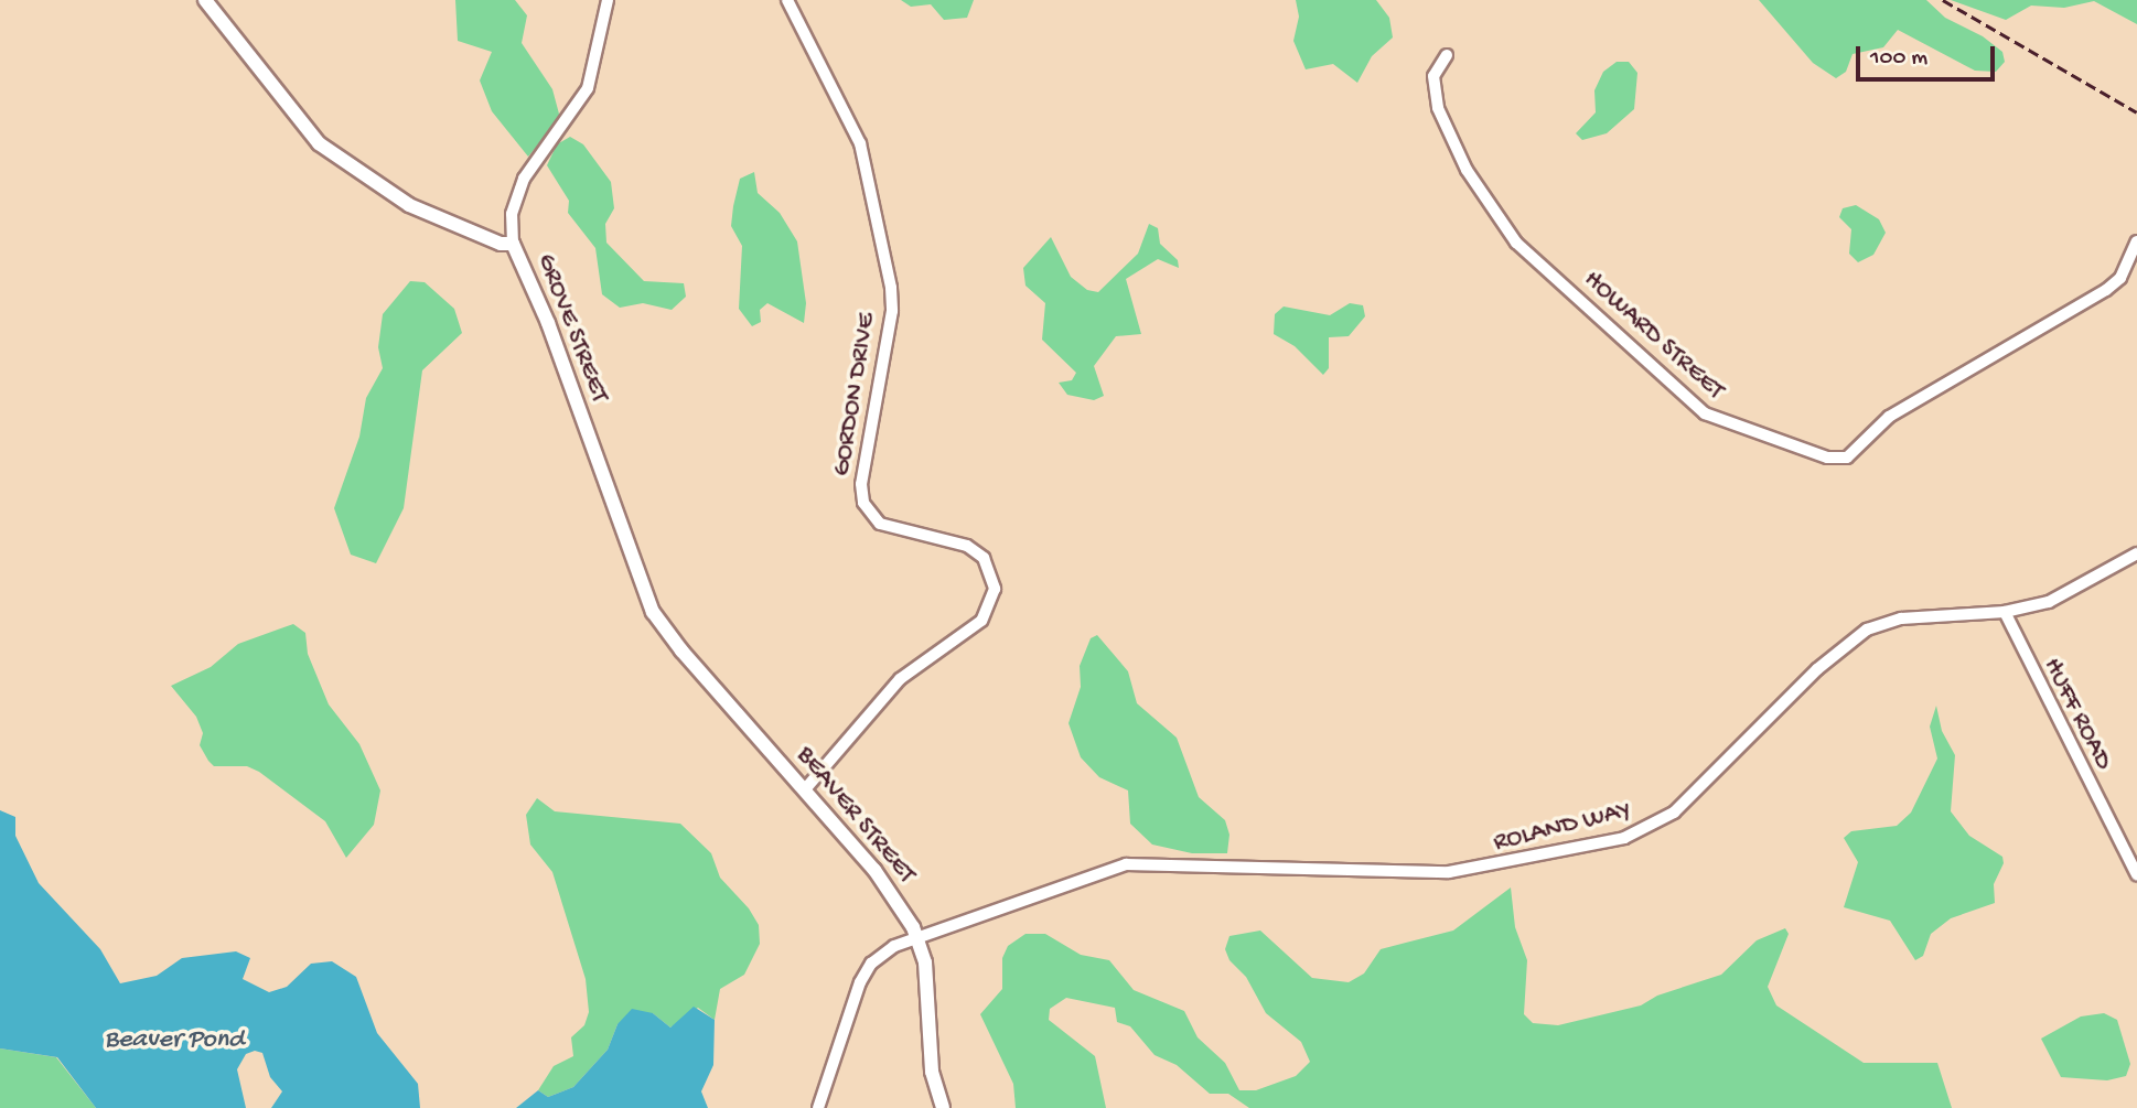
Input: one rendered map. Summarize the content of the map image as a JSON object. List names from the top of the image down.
{
  "streets": {
    "street": [
      "GROVE STREET",
      "HOWARD STREET",
      "GORDON DRIVE",
      "HUFF ROAD",
      "BEAVER STREET",
      "ROLAND WAY"
    ]
  },
  "crossings": [
    ["GROVE STREET", "BEAVER STREET"],
    ["GORDON DRIVE", "BEAVER STREET"],
    ["HUFF ROAD", "ROLAND WAY"],
    ["BEAVER STREET", "ROLAND WAY"]
  ],
  "water": ["Beaver Pond"],
  "scale_bar": "100 m"
}
